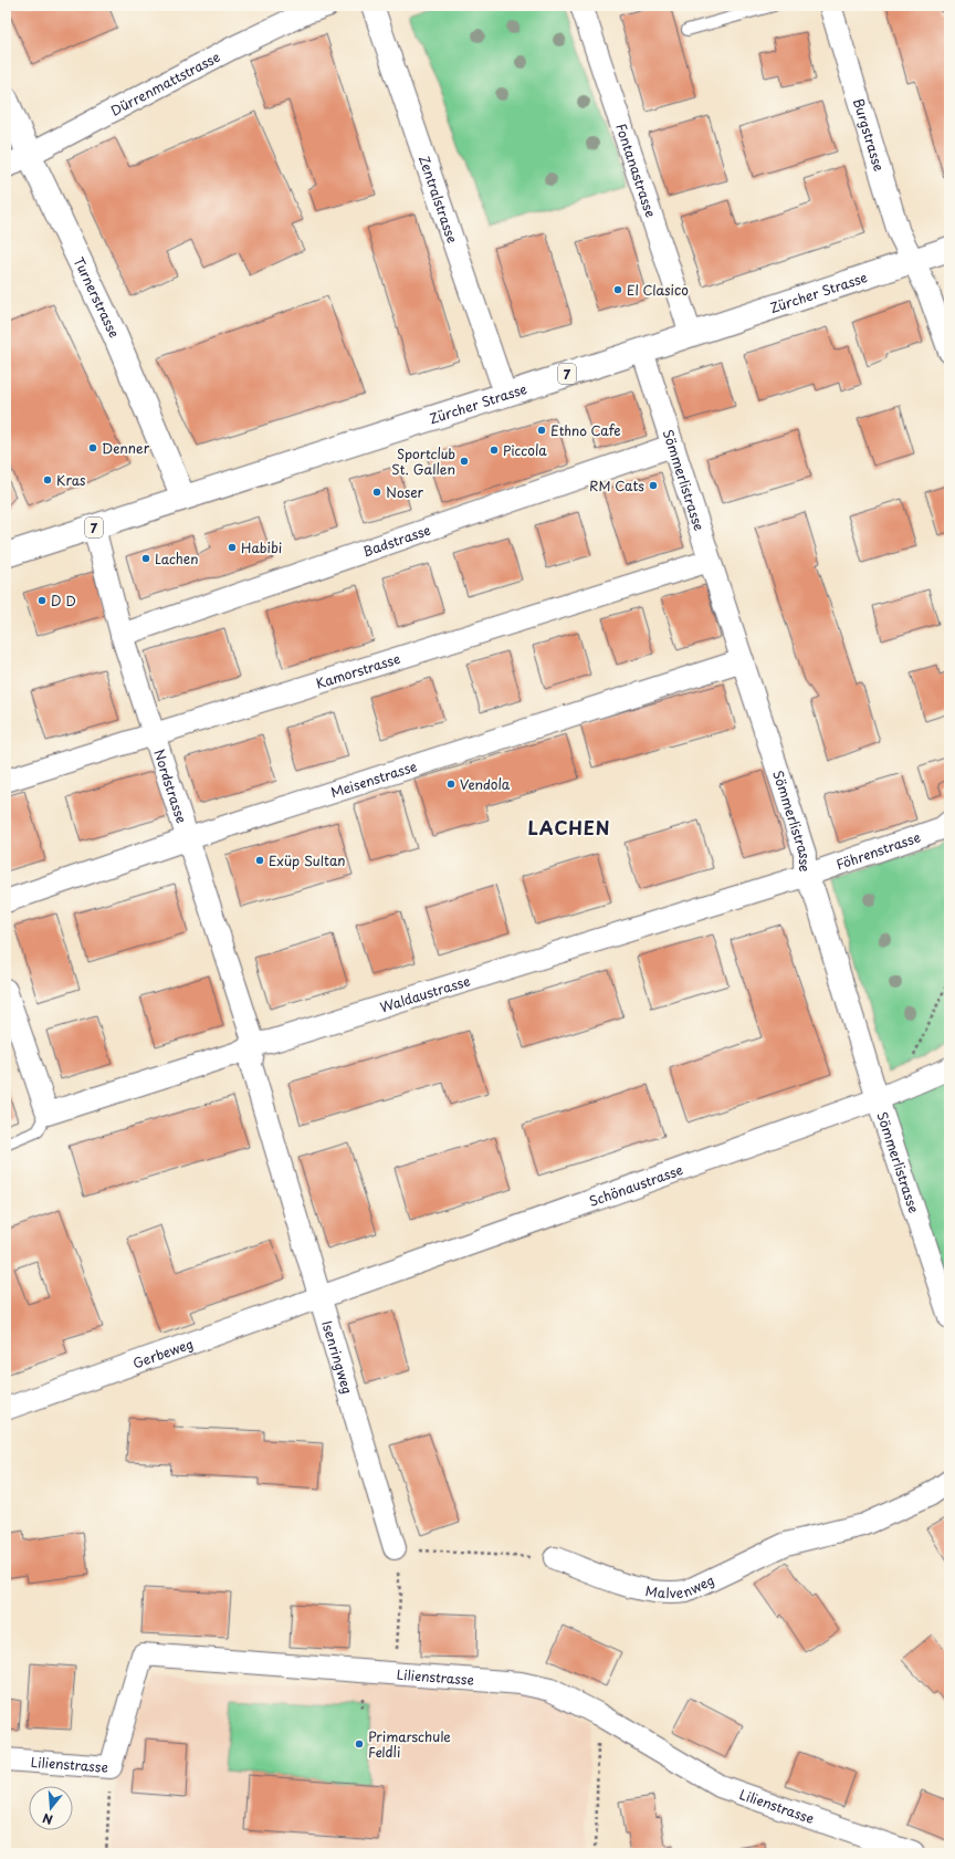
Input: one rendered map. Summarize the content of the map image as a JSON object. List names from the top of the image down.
{
  "streets": {
    "main road": ["Zürcher Strasse", "Turnerstrasse", "7"],
    "street": [
      "Dürrenmattstrasse",
      "Burgstrasse",
      "Fontanastrasse",
      "Zentralstrasse",
      "Sömmerlistrasse",
      "Badstrasse",
      "Kamorstrasse",
      "Meisenstrasse",
      "Nordstrasse",
      "Föhrenstrasse",
      "Waldaustrasse",
      "Schönaustrasse",
      "Gerbeweg",
      "Isenringweg",
      "Malvenweg",
      "Lilienstrasse"
    ]
  },
  "crossings": [
    ["Dürrenmattstrasse", "Turnerstrasse"],
    ["Burgstrasse", "Zürcher Strasse"],
    ["Fontanastrasse", "Zürcher Strasse"],
    ["Zentralstrasse", "Zürcher Strasse"],
    ["Zürcher Strasse", "Turnerstrasse"],
    ["Zürcher Strasse", "Sömmerlistrasse"],
    ["Zürcher Strasse", "Nordstrasse"],
    ["Sömmerlistrasse", "Badstrasse"],
    ["Sömmerlistrasse", "Kamorstrasse"],
    ["Sömmerlistrasse", "Meisenstrasse"],
    ["Sömmerlistrasse", "Föhrenstrasse"],
    ["Sömmerlistrasse", "Waldaustrasse"],
    ["Sömmerlistrasse", "Schönaustrasse"],
    ["Badstrasse", "Nordstrasse"],
    ["Kamorstrasse", "Nordstrasse"],
    ["Meisenstrasse", "Nordstrasse"],
    ["Nordstrasse", "Waldaustrasse"],
    ["Nordstrasse", "Isenringweg"],
    ["Föhrenstrasse", "Waldaustrasse"],
    ["Waldaustrasse", "Isenringweg"],
    ["Schönaustrasse", "Gerbeweg"],
    ["Schönaustrasse", "Isenringweg"],
    ["Gerbeweg", "Isenringweg"]
  ],
  "districts": ["LACHEN"],
  "places": [
    "El Clasico",
    "Ethno Cafe",
    "Denner",
    "Piccola",
    "Sportclub St. Gallen",
    "Kras",
    "RM Cats",
    "Noser",
    "Habibi",
    "Lachen",
    "D D",
    "Vendola",
    "Exüp Sultan",
    "Primarschule Feldli"
  ],
  "north": "bottom"
}
